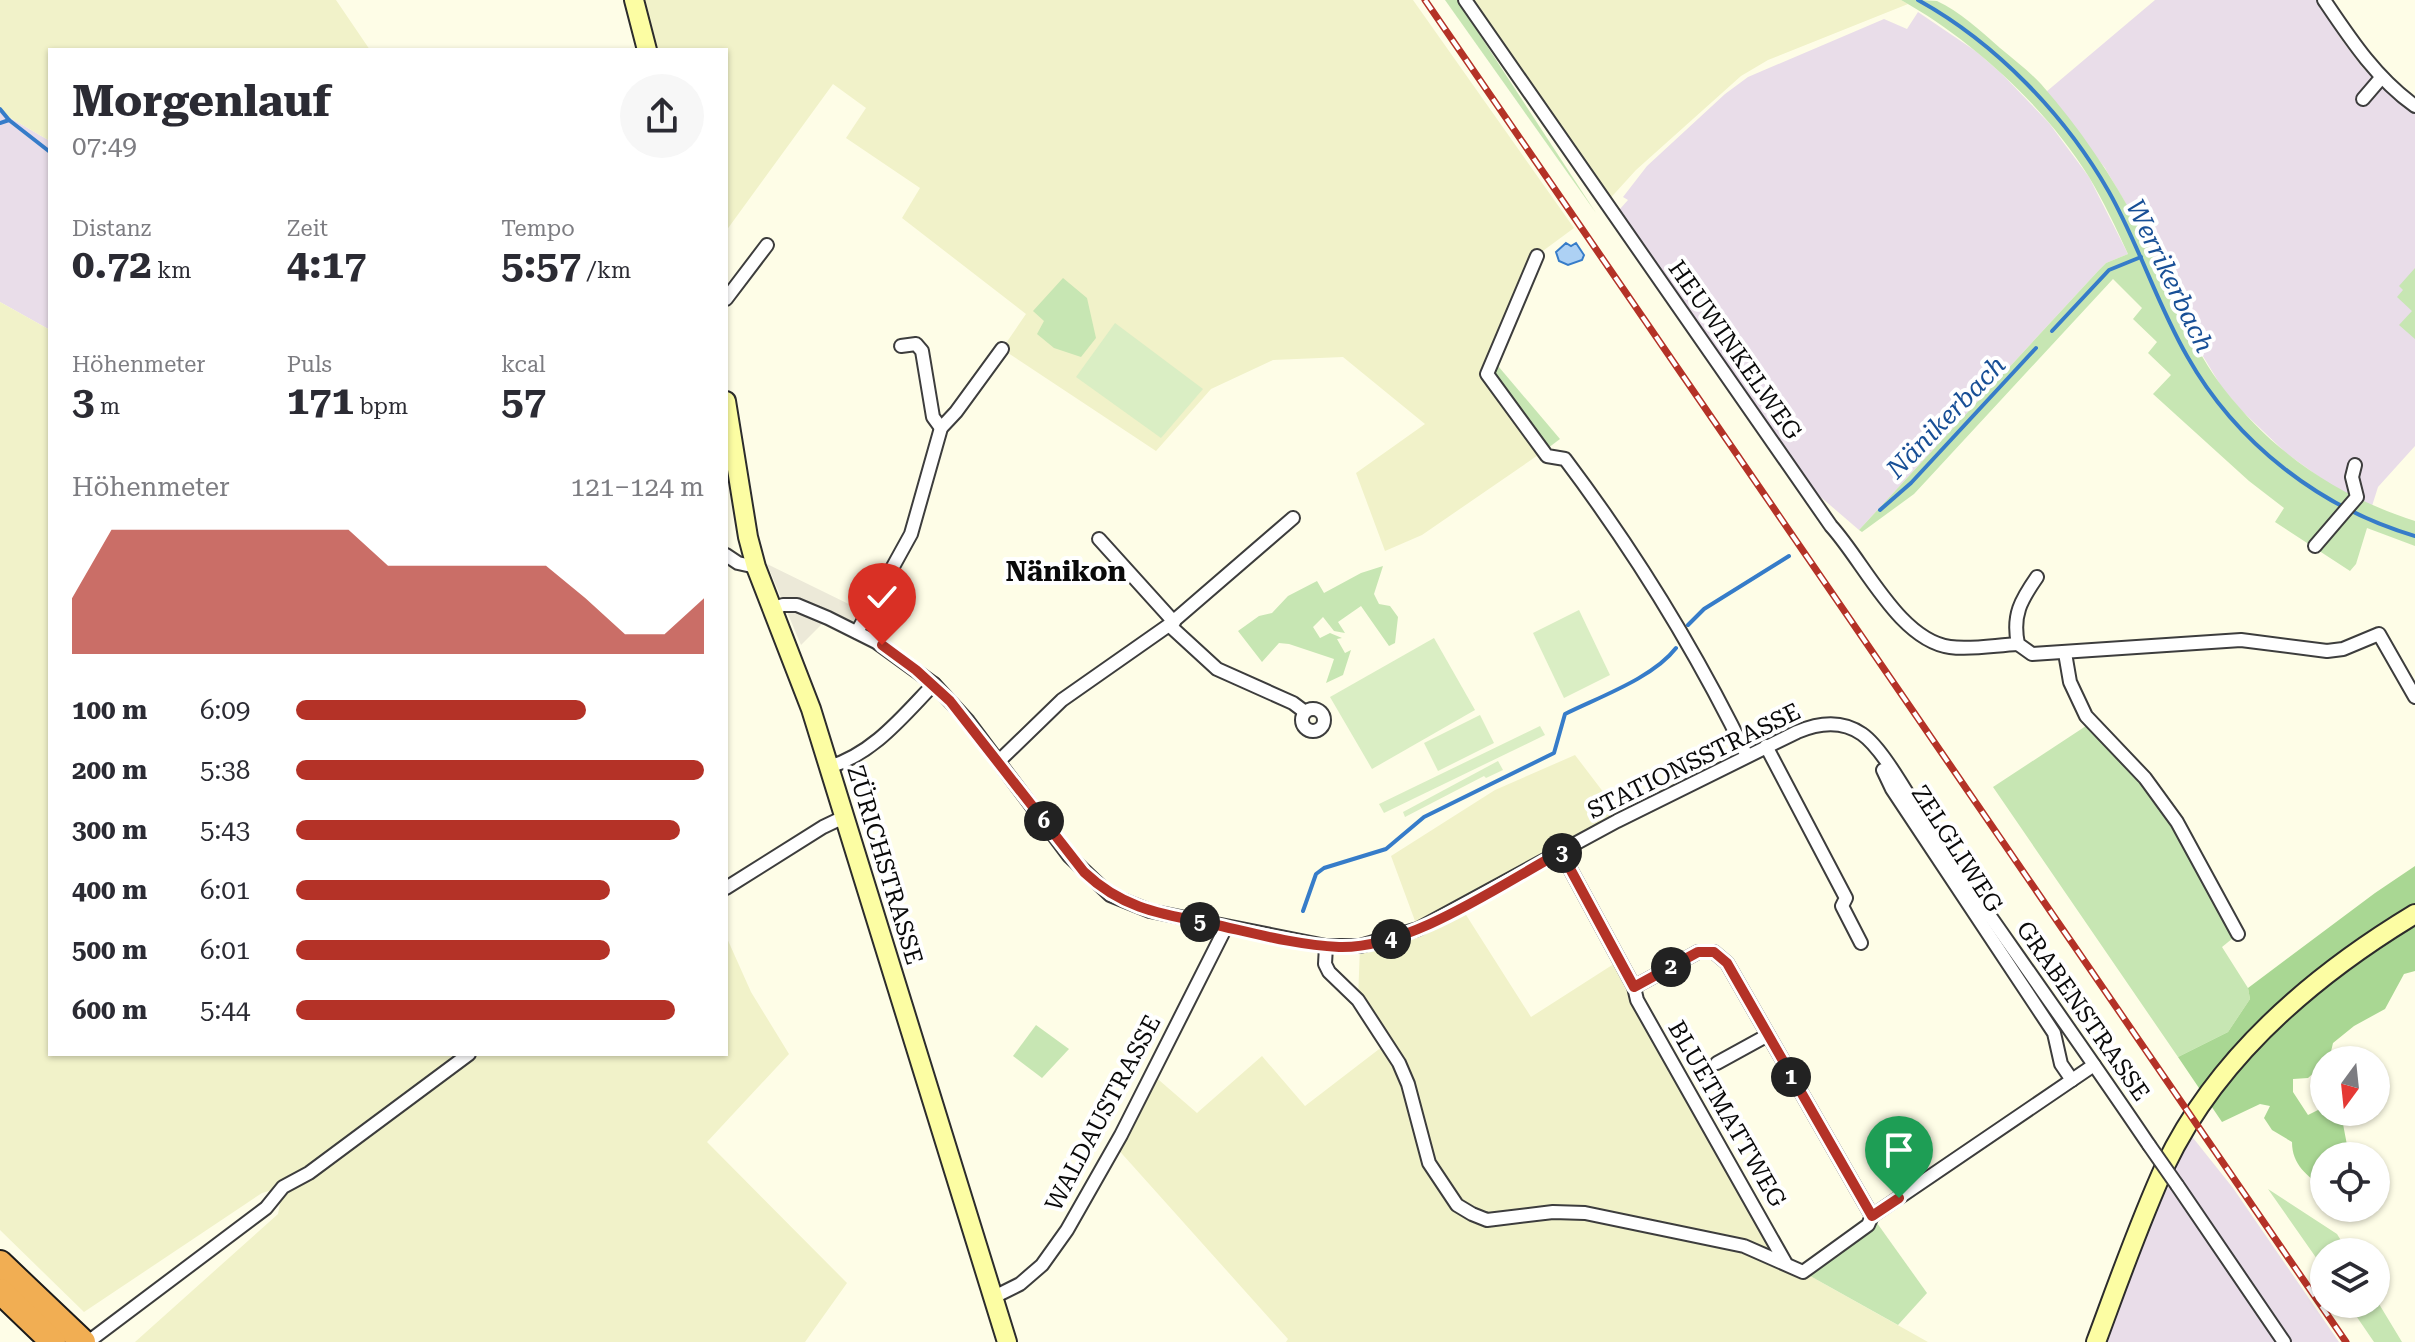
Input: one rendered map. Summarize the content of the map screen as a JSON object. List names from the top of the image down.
{
  "streets": {
    "main road": ["ZÜRICHSTRASSE"],
    "street": [
      "HEUWINKELWEG",
      "STATIONSSTRASSE",
      "ZELGLIWEG",
      "GRABENSTRASSE",
      "WALDAUSTRASSE",
      "BLUETMATTWEG"
    ]
  },
  "crossings": [
    ["STATIONSSTRASSE", "ZÜRICHSTRASSE"],
    ["STATIONSSTRASSE", "GRABENSTRASSE"],
    ["STATIONSSTRASSE", "WALDAUSTRASSE"],
    ["STATIONSSTRASSE", "BLUETMATTWEG"],
    ["ZELGLIWEG", "GRABENSTRASSE"],
    ["ZÜRICHSTRASSE", "WALDAUSTRASSE"]
  ],
  "districts": ["Nänikon"],
  "water": ["Werrikerbach", "Nänikerbach"],
  "north": "bottom",
  "page": {
    "heading": ["Morgenlauf", "07:49"],
    "stats": [
      ["Distanz", "0.72 km"],
      ["Zeit", "4:17"],
      ["Tempo", "5:57 /km"],
      ["Höhenmeter", "3 m"],
      ["Puls", "171 bpm"],
      ["kcal", "57"]
    ],
    "chart": ["Höhenmeter", "121–124 m"],
    "list": [
      {
        "name": "100 m",
        "note": "6:09"
      },
      {
        "name": "200 m",
        "note": "5:38"
      },
      {
        "name": "300 m",
        "note": "5:43"
      },
      {
        "name": "400 m",
        "note": "6:01"
      },
      {
        "name": "500 m",
        "note": "6:01"
      },
      {
        "name": "600 m",
        "note": "5:44"
      }
    ],
    "pins": [
      "6",
      "3",
      "5",
      "4",
      "2",
      "1"
    ]
  }
}
